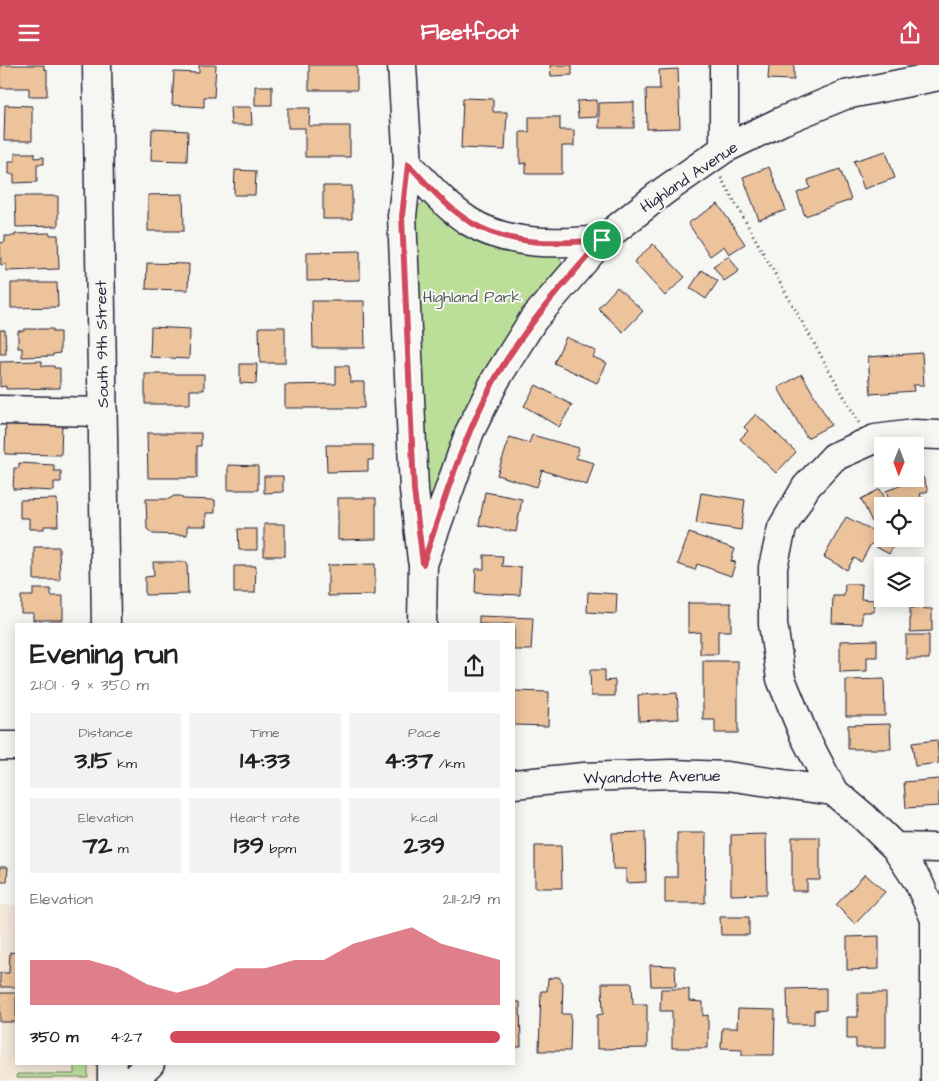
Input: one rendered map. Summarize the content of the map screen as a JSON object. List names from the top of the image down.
{
  "streets": {
    "street": ["Highland Avenue", "South 9th Street", "Wyandotte Avenue"]
  },
  "parks": ["Highland Park"],
  "north": "bottom",
  "page": {
    "header": "Fleetfoot",
    "heading": ["Evening run", "21:01 · 9 × 350 m"],
    "stats": [
      ["Distance", "3.15 km"],
      ["Time", "14:33"],
      ["Pace", "4:37 /km"],
      ["Elevation", "72 m"],
      ["Heart rate", "139 bpm"],
      ["kcal", "239"]
    ],
    "chart": ["Elevation", "211–219 m"],
    "list": [
      {
        "name": "350 m",
        "note": "4:27"
      }
    ]
  }
}
